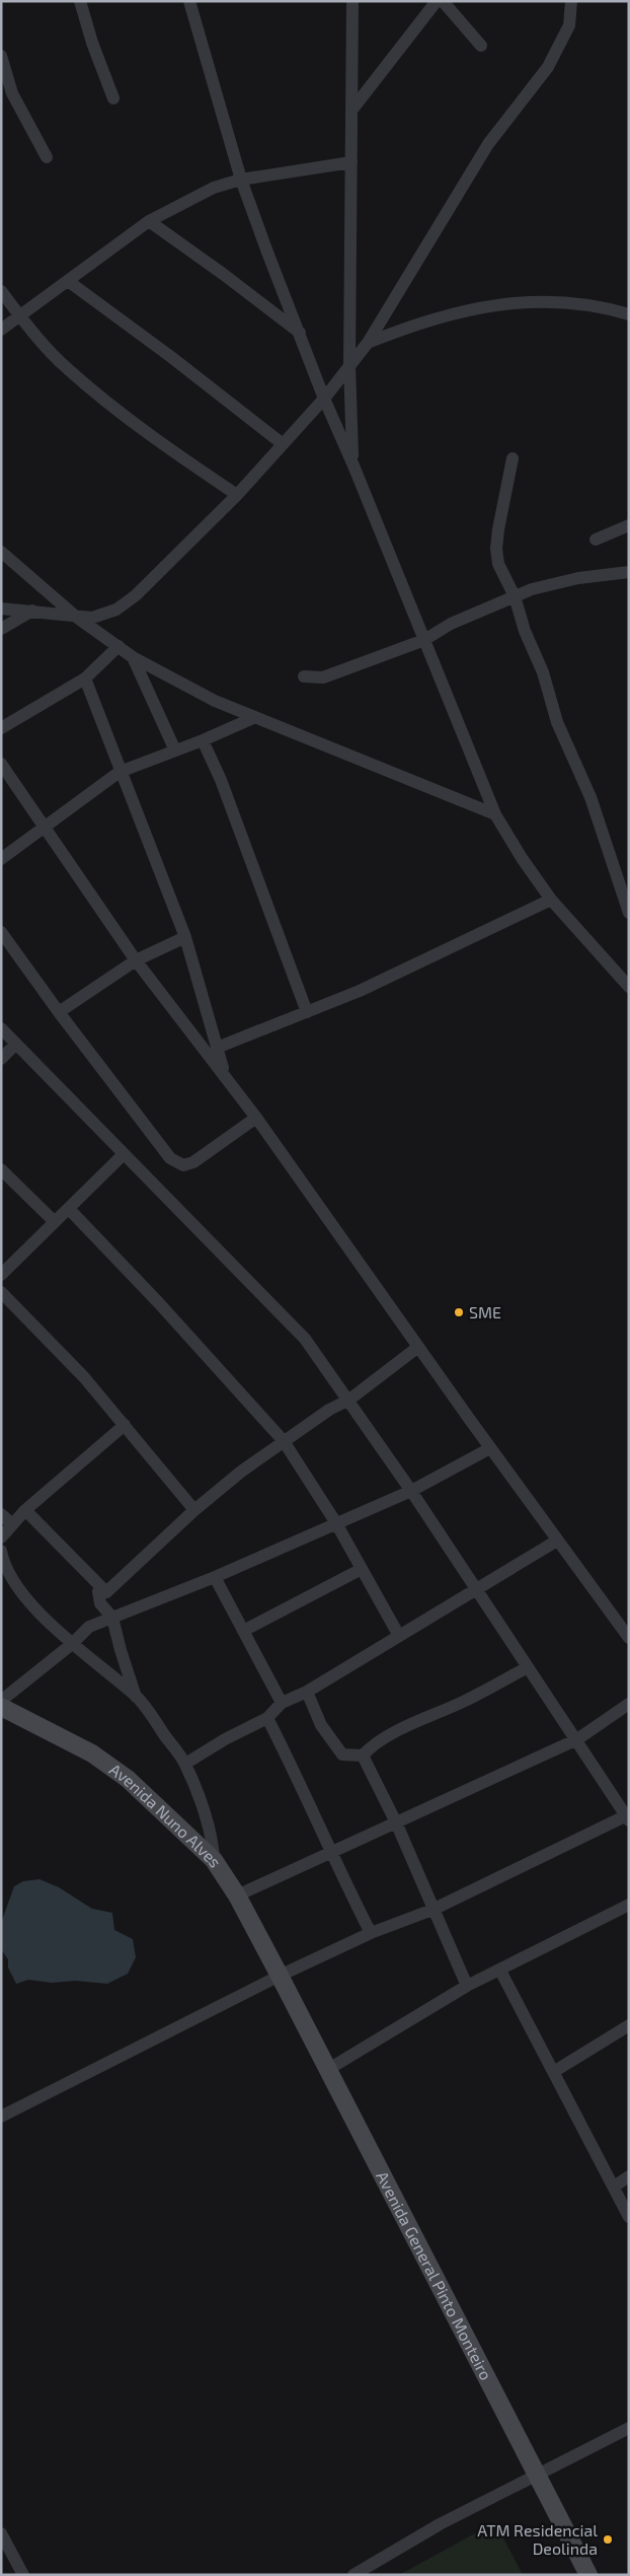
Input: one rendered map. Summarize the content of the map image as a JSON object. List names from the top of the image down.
{
  "streets": {
    "street": ["Avenida Nuno Alves", "Avenida General Pinto Monteiro"]
  },
  "crossings": [
    ["Avenida Nuno Alves", "Avenida General Pinto Monteiro"]
  ],
  "places": ["SME", "ATM Residencial Deolinda"]
}
